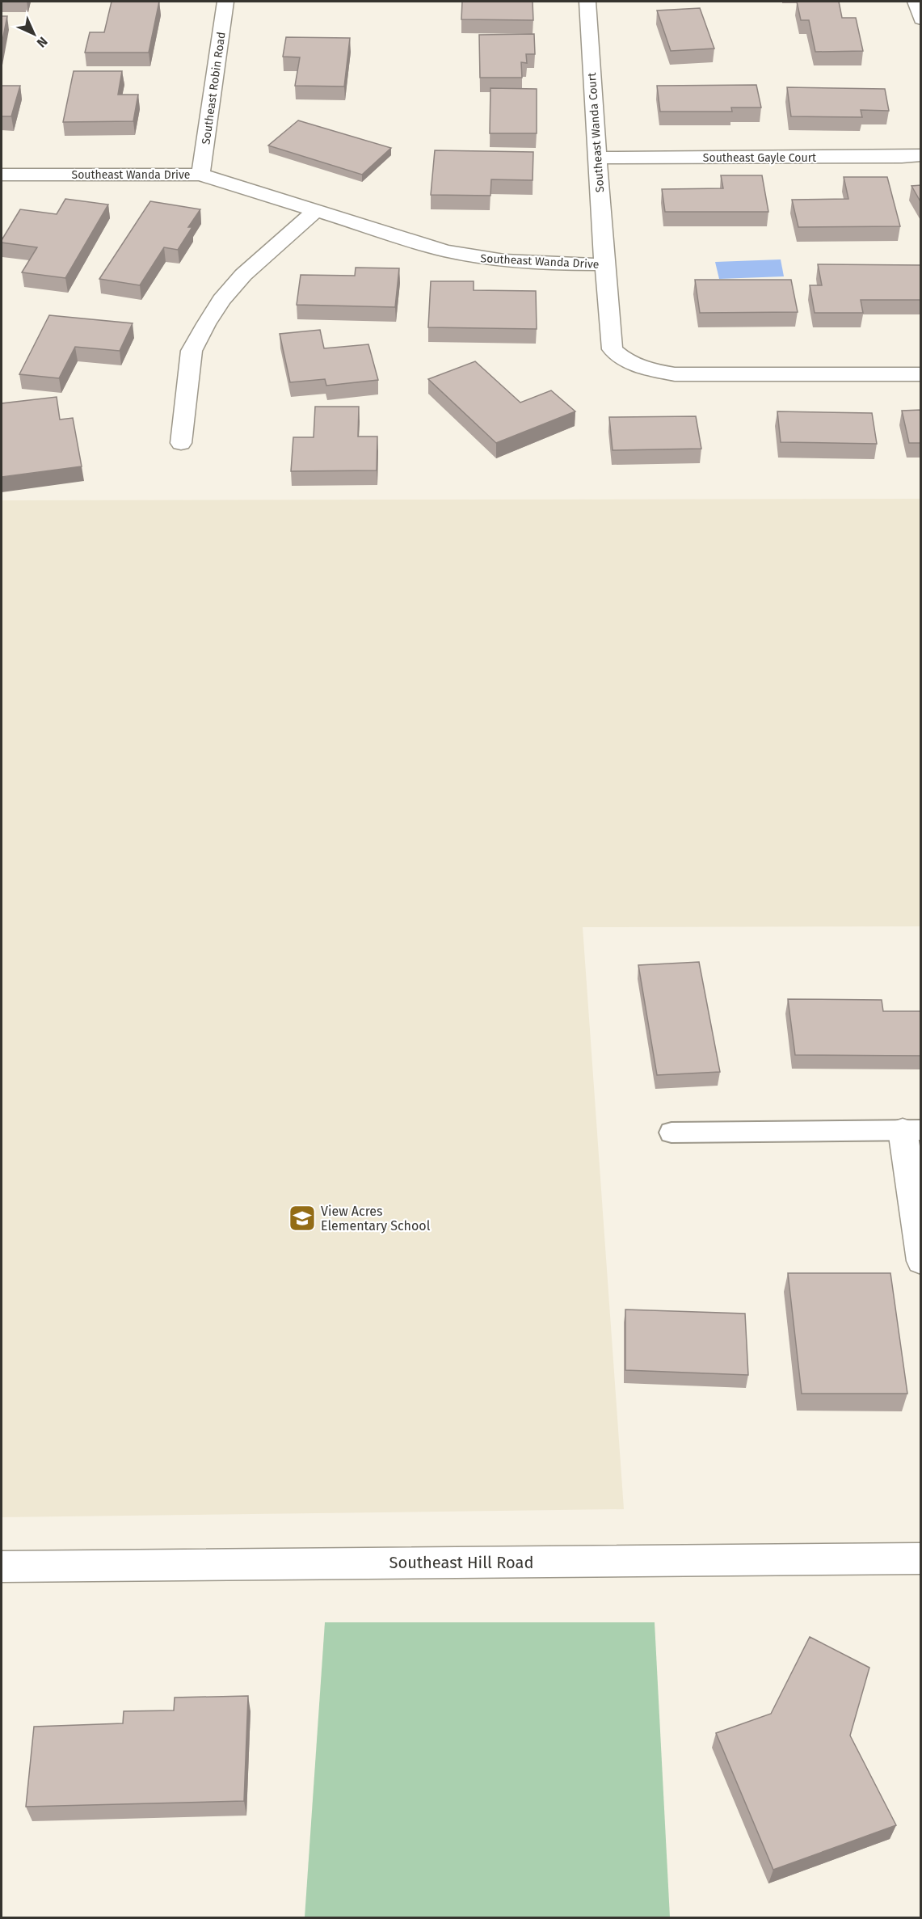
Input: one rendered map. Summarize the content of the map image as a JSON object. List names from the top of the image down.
{
  "streets": {
    "street": [
      "Southeast Robin Road",
      "Southeast Wanda Court",
      "Southeast Gayle Court",
      "Southeast Wanda Drive",
      "Southeast Hill Road"
    ]
  },
  "crossings": [
    ["Southeast Robin Road", "Southeast Wanda Drive"],
    ["Southeast Wanda Court", "Southeast Gayle Court"],
    ["Southeast Wanda Court", "Southeast Wanda Drive"]
  ],
  "places": {
    "school or university": ["View Acres Elementary School"]
  },
  "north": "bottom right"
}
